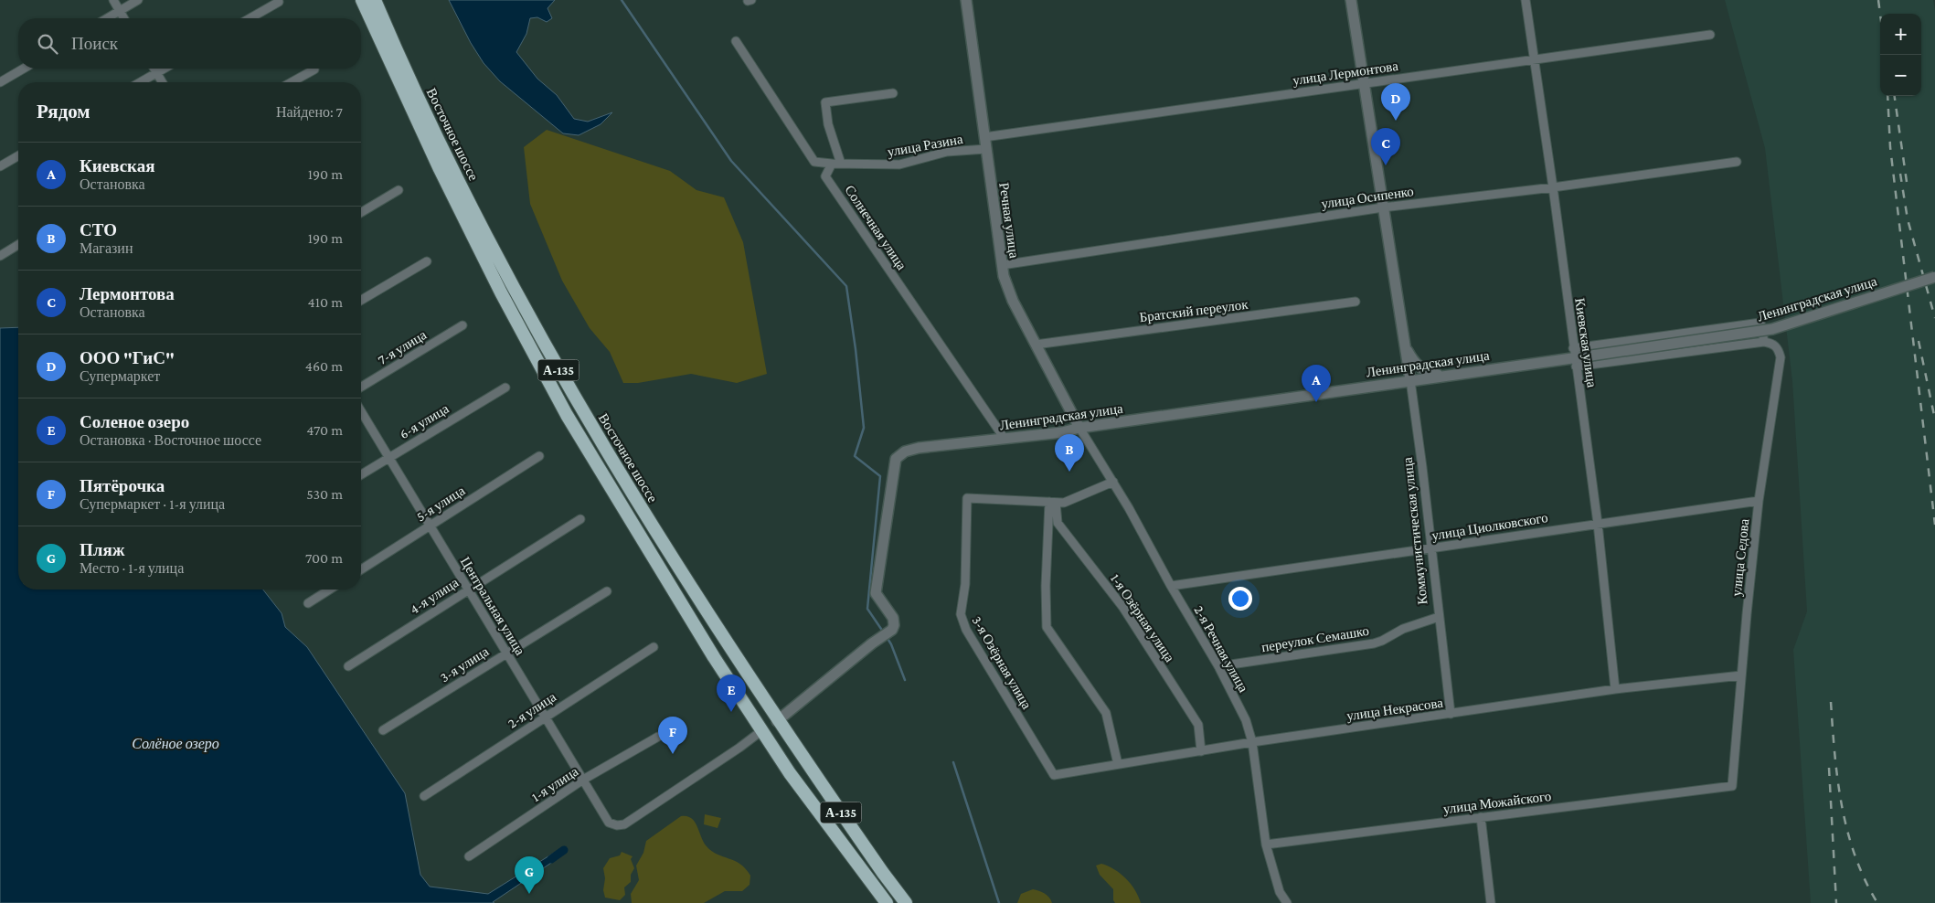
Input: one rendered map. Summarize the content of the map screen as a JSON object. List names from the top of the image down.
{
  "streets": {
    "highway": ["Восточное шоссе", "А-135"],
    "street": [
      "улица Лермонтова",
      "улица Разина",
      "улица Осипенко",
      "Речная улица",
      "Солнечная улица",
      "Ленинградская улица",
      "Братский переулок",
      "Киевская улица",
      "7-я улица",
      "6-я улица",
      "5-я улица",
      "улица Циолковского",
      "Коммунистическая улица",
      "улица Седова",
      "4-я улица",
      "Центральная улица",
      "1-я Озёрная улица",
      "переулок Семашко",
      "2-я Речная улица",
      "3-я Озёрная улица",
      "3-я улица",
      "улица Некрасова",
      "2-я улица",
      "1-я улица",
      "улица Можайского"
    ]
  },
  "crossings": [
    ["улица Лермонтова", "Речная улица"],
    ["улица Лермонтова", "Киевская улица"],
    ["улица Лермонтова", "Коммунистическая улица"],
    ["Восточное шоссе", "Ленинградская улица"],
    ["Восточное шоссе", "Центральная улица"],
    ["улица Разина", "Речная улица"],
    ["улица Разина", "Солнечная улица"],
    ["улица Осипенко", "Речная улица"],
    ["улица Осипенко", "Киевская улица"],
    ["улица Осипенко", "Коммунистическая улица"],
    ["Речная улица", "Ленинградская улица"],
    ["Речная улица", "Братский переулок"],
    ["Речная улица", "2-я Речная улица"],
    ["Солнечная улица", "Ленинградская улица"],
    ["Ленинградская улица", "Киевская улица"],
    ["Ленинградская улица", "Коммунистическая улица"],
    ["Ленинградская улица", "2-я Речная улица"],
    ["Киевская улица", "улица Циолковского"],
    ["Киевская улица", "улица Некрасова"],
    ["6-я улица", "Центральная улица"],
    ["5-я улица", "Центральная улица"],
    ["улица Циолковского", "Коммунистическая улица"],
    ["улица Циолковского", "улица Седова"],
    ["улица Циолковского", "2-я Речная улица"],
    ["Коммунистическая улица", "переулок Семашко"],
    ["Коммунистическая улица", "улица Некрасова"],
    ["улица Седова", "улица Некрасова"],
    ["улица Седова", "улица Можайского"],
    ["4-я улица", "Центральная улица"],
    ["Центральная улица", "3-я улица"],
    ["Центральная улица", "2-я улица"],
    ["Центральная улица", "1-я улица"],
    ["1-я Озёрная улица", "3-я Озёрная улица"],
    ["1-я Озёрная улица", "улица Некрасова"],
    ["переулок Семашко", "2-я Речная улица"],
    ["2-я Речная улица", "улица Некрасова"],
    ["2-я Речная улица", "улица Можайского"],
    ["3-я Озёрная улица", "улица Некрасова"]
  ],
  "water": ["Солёное озеро"],
  "page": {
    "map_buttons": ["+", "−"],
    "search": "Поиск",
    "heading": ["Рядом", "Найдено: 7"],
    "pins": [
      "D",
      "C",
      "A",
      "B",
      "E",
      "F",
      "G"
    ],
    "list": [
      {
        "mark": "A",
        "name": "Киевская",
        "note": "Остановка",
        "value": "190 m"
      },
      {
        "mark": "B",
        "name": "СТО",
        "note": "Магазин",
        "value": "190 m"
      },
      {
        "mark": "C",
        "name": "Лермонтова",
        "note": "Остановка",
        "value": "410 m"
      },
      {
        "mark": "D",
        "name": "ООО \"ГиС\"",
        "note": "Супермаркет",
        "value": "460 m"
      },
      {
        "mark": "E",
        "name": "Соленое озеро",
        "note": "Остановка · Восточное шоссе",
        "value": "470 m"
      },
      {
        "mark": "F",
        "name": "Пятёрочка",
        "note": "Супермаркет · 1-я улица",
        "value": "530 m"
      },
      {
        "mark": "G",
        "name": "Пляж",
        "note": "Место · 1-я улица",
        "value": "700 m"
      }
    ]
  }
}
